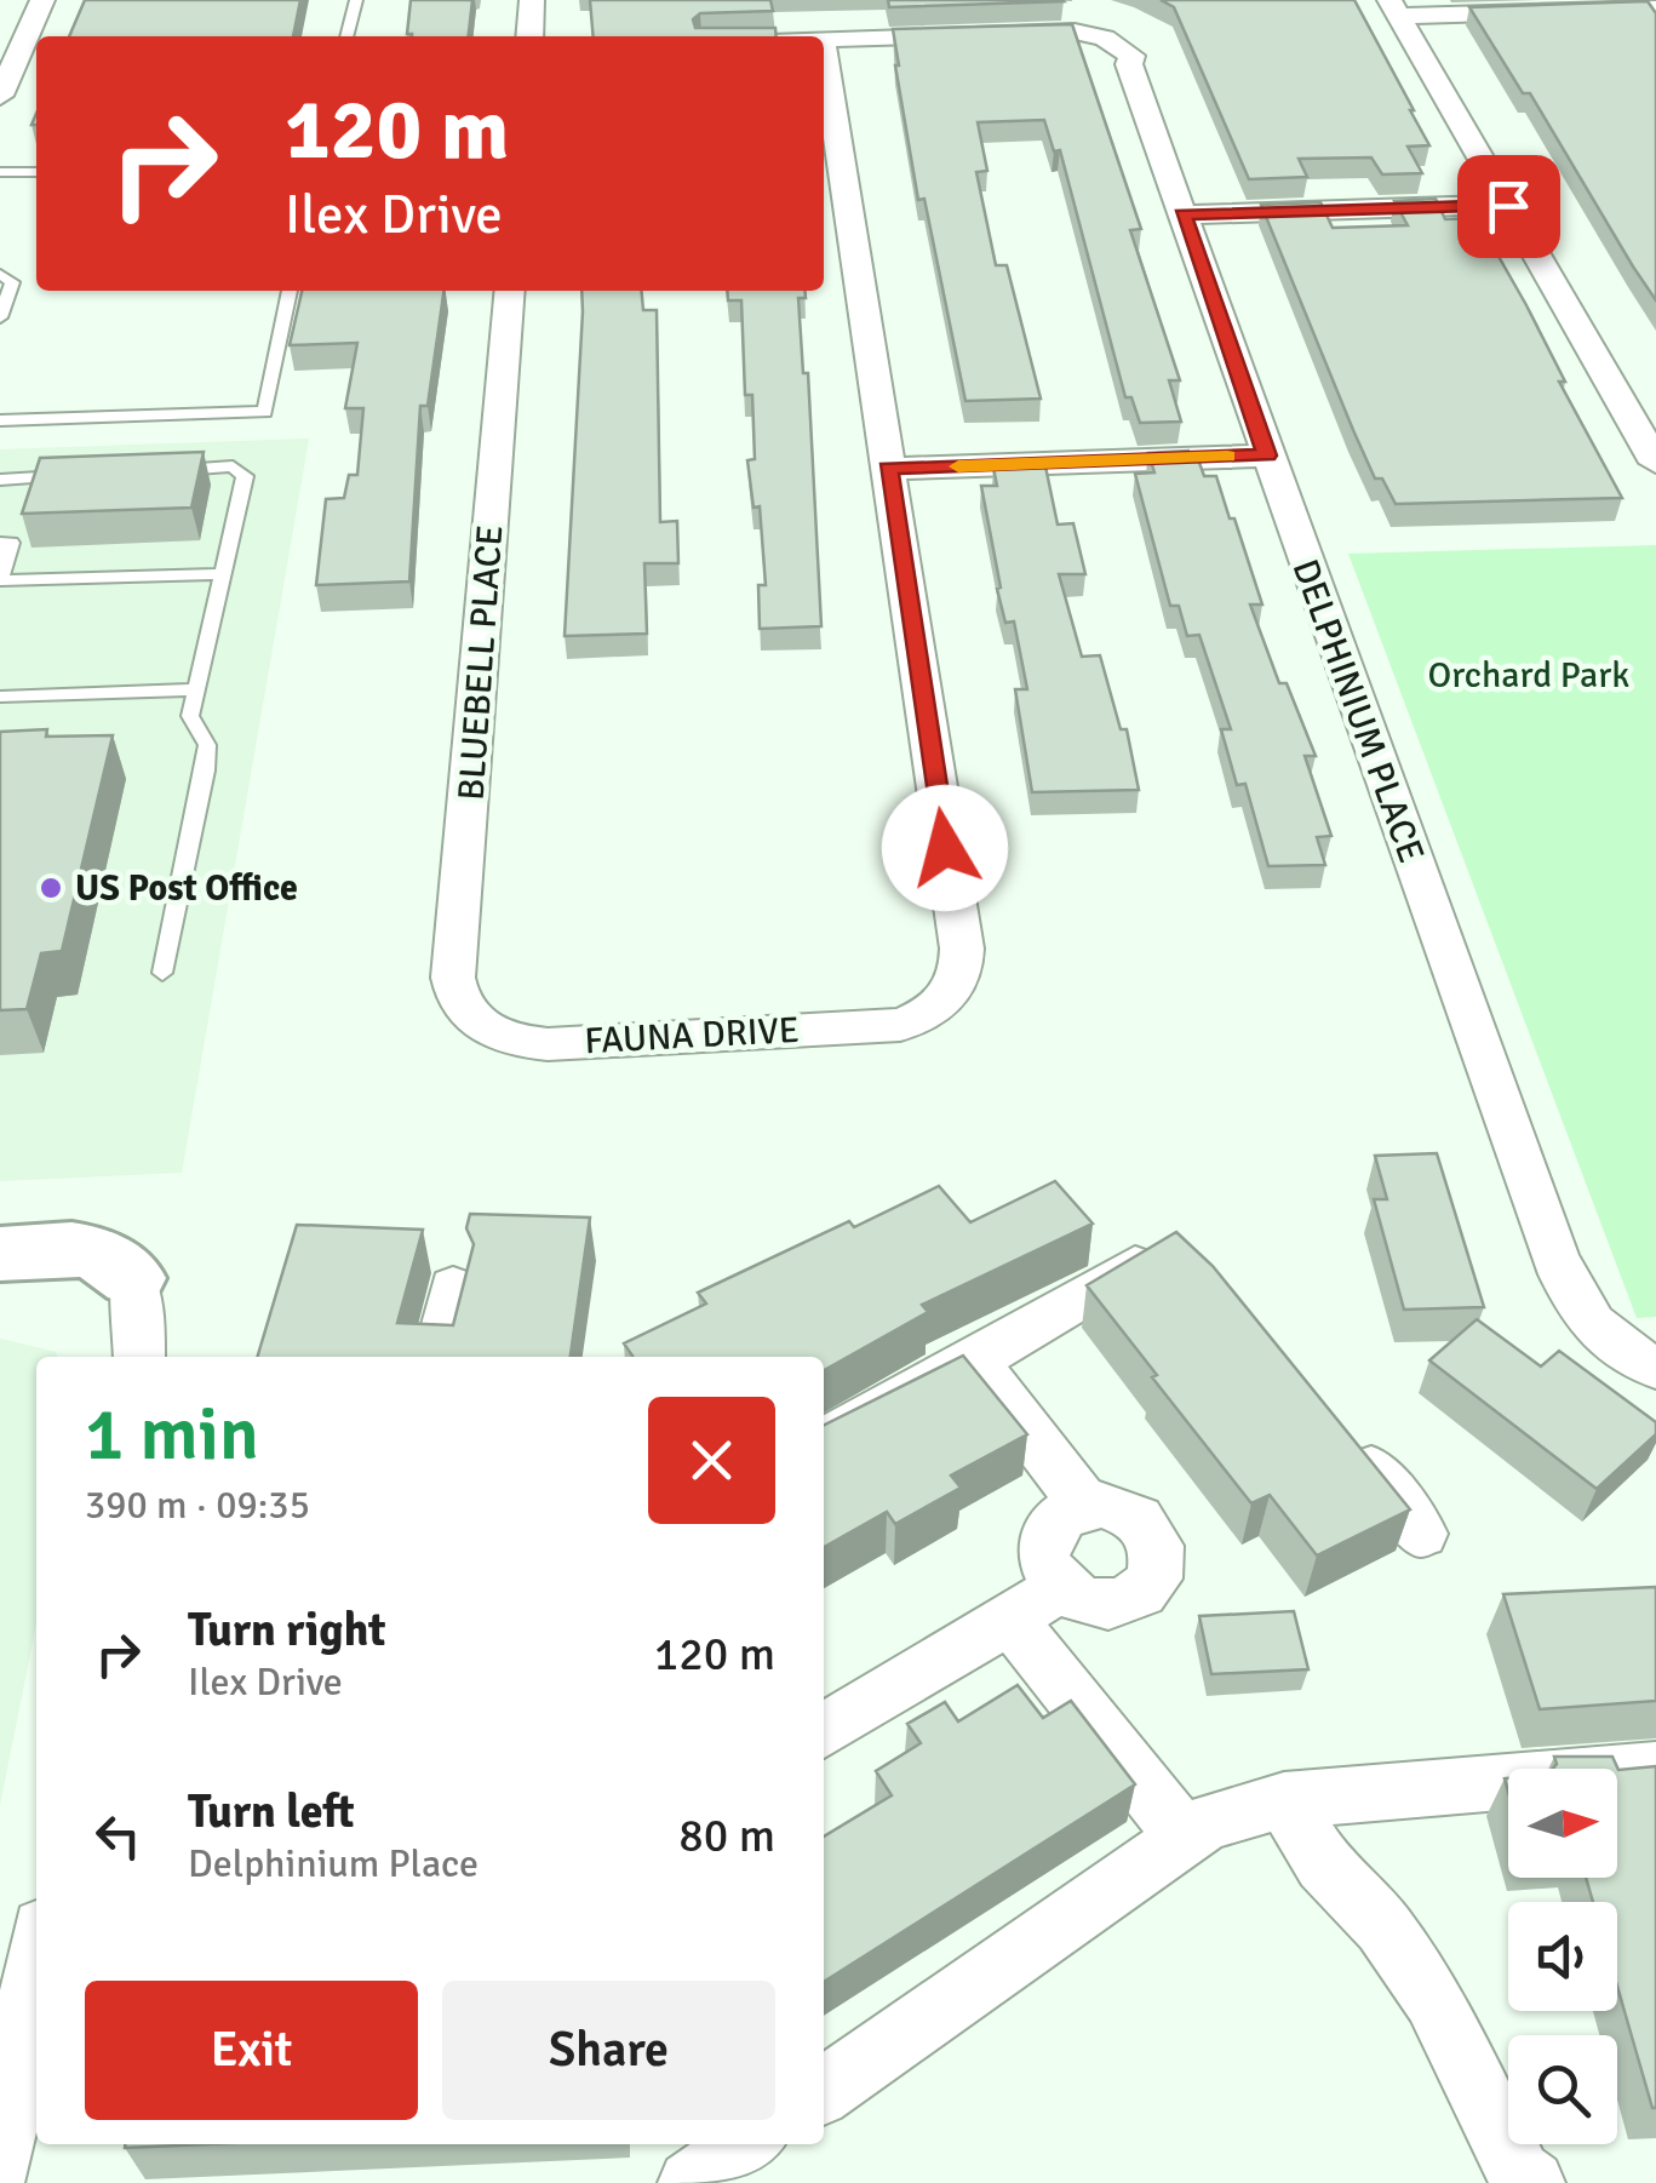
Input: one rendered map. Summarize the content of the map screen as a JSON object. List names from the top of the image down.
{
  "streets": {
    "street": ["BLUEBELL PLACE", "DELPHINIUM PLACE", "FAUNA DRIVE"]
  },
  "crossings": [
    ["BLUEBELL PLACE", "FAUNA DRIVE"]
  ],
  "parks": ["Orchard Park"],
  "places": ["US Post Office"],
  "north": "right",
  "page": {
    "turn": ["120 m", "Ilex Drive"],
    "heading": ["1 min", "390 m · 09:35"],
    "list": [
      {
        "name": "Turn right",
        "note": "Ilex Drive",
        "value": "120 m"
      },
      {
        "name": "Turn left",
        "note": "Delphinium Place",
        "value": "80 m"
      }
    ],
    "buttons": ["Exit", "Share"]
  }
}
